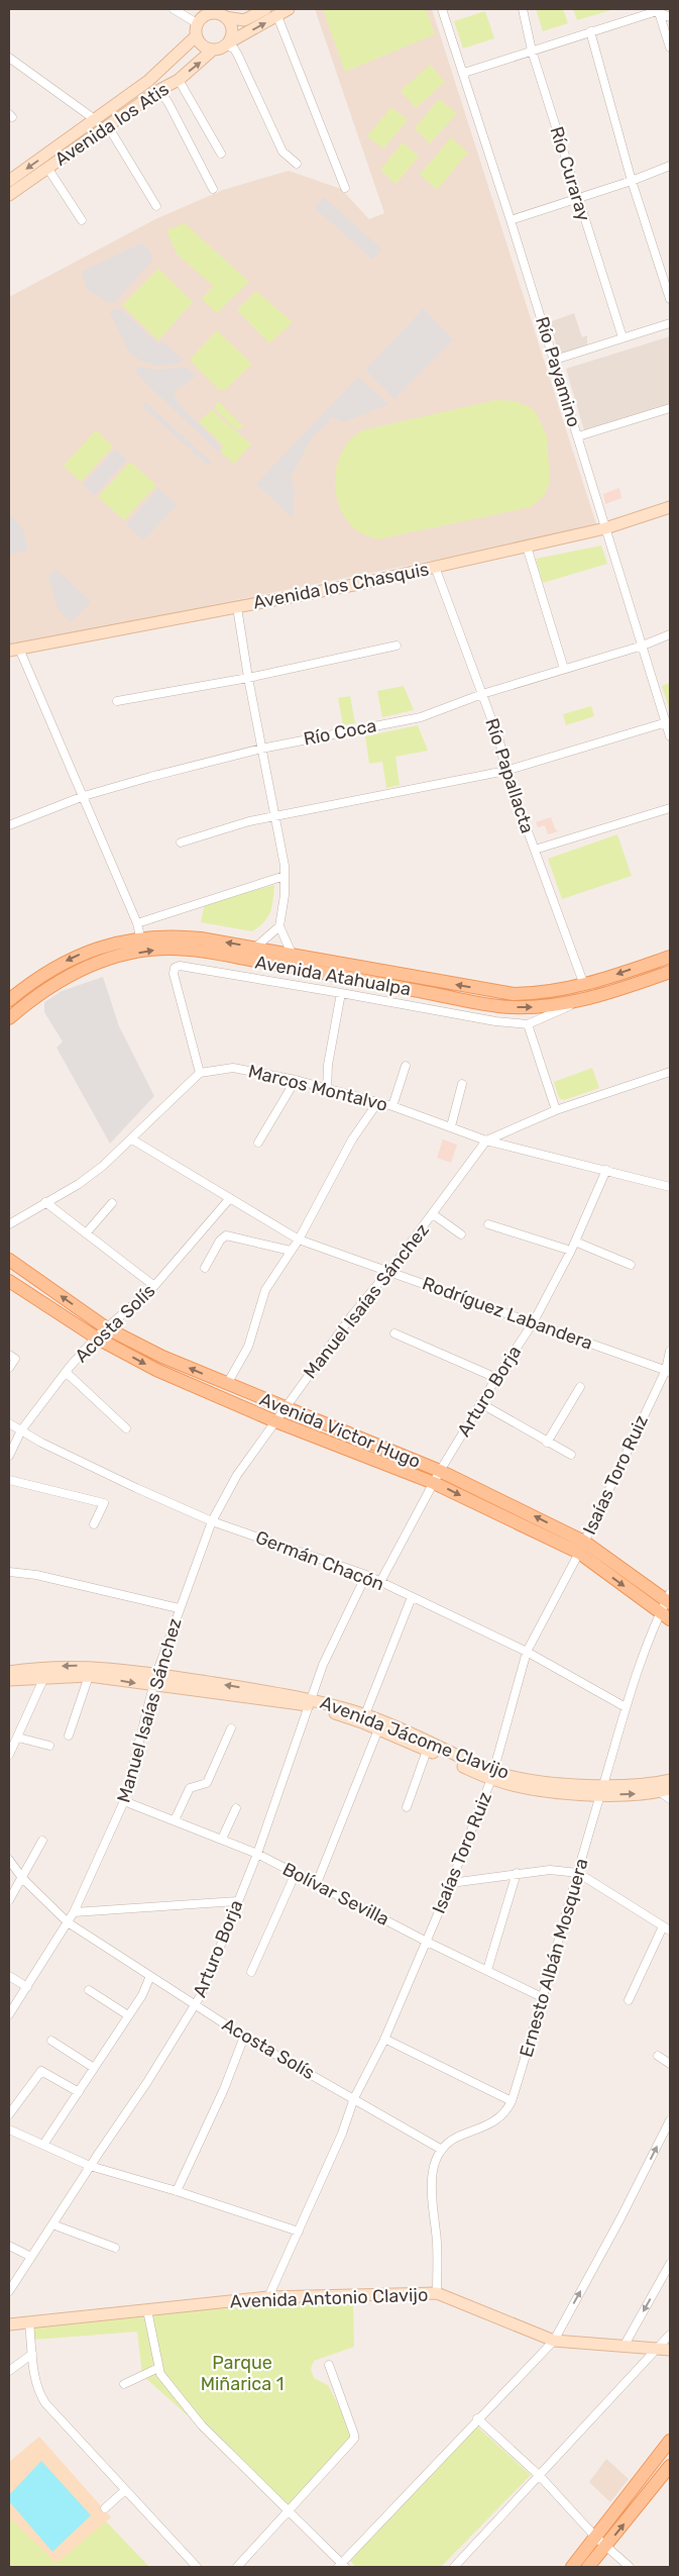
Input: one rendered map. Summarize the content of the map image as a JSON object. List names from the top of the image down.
{
  "streets": {
    "main road": ["Avenida Atahualpa", "Avenida Victor Hugo"],
    "street": [
      "Avenida los Atis",
      "Río Curaray",
      "Río Payamino",
      "Avenida los Chasquis",
      "Río Coca",
      "Río Papallacta",
      "Marcos Montalvo",
      "Manuel Isaías Sánchez",
      "Rodríguez Labandera",
      "Acosta Solís",
      "Arturo Borja",
      "Isaías Toro Ruiz",
      "Germán Chacón",
      "Avenida Jácome Clavijo",
      "Bolívar Sevilla",
      "Ernesto Albán Mosquera",
      "Avenida Antonio Clavijo"
    ]
  },
  "crossings": [
    ["Río Payamino", "Avenida los Chasquis"],
    ["Río Payamino", "Río Coca"],
    ["Avenida los Chasquis", "Río Papallacta"],
    ["Río Coca", "Río Papallacta"],
    ["Río Papallacta", "Avenida Atahualpa"],
    ["Marcos Montalvo", "Manuel Isaías Sánchez"],
    ["Marcos Montalvo", "Arturo Borja"],
    ["Manuel Isaías Sánchez", "Rodríguez Labandera"],
    ["Manuel Isaías Sánchez", "Acosta Solís"],
    ["Manuel Isaías Sánchez", "Avenida Victor Hugo"],
    ["Manuel Isaías Sánchez", "Germán Chacón"],
    ["Manuel Isaías Sánchez", "Avenida Jácome Clavijo"],
    ["Manuel Isaías Sánchez", "Bolívar Sevilla"],
    ["Rodríguez Labandera", "Acosta Solís"],
    ["Rodríguez Labandera", "Arturo Borja"],
    ["Rodríguez Labandera", "Isaías Toro Ruiz"],
    ["Acosta Solís", "Arturo Borja"],
    ["Acosta Solís", "Avenida Victor Hugo"],
    ["Acosta Solís", "Isaías Toro Ruiz"],
    ["Acosta Solís", "Germán Chacón"],
    ["Acosta Solís", "Ernesto Albán Mosquera"],
    ["Arturo Borja", "Avenida Victor Hugo"],
    ["Arturo Borja", "Germán Chacón"],
    ["Arturo Borja", "Avenida Jácome Clavijo"],
    ["Arturo Borja", "Bolívar Sevilla"],
    ["Avenida Victor Hugo", "Isaías Toro Ruiz"],
    ["Avenida Victor Hugo", "Ernesto Albán Mosquera"],
    ["Isaías Toro Ruiz", "Germán Chacón"],
    ["Isaías Toro Ruiz", "Avenida Jácome Clavijo"],
    ["Isaías Toro Ruiz", "Bolívar Sevilla"],
    ["Isaías Toro Ruiz", "Avenida Antonio Clavijo"],
    ["Germán Chacón", "Ernesto Albán Mosquera"],
    ["Avenida Jácome Clavijo", "Ernesto Albán Mosquera"],
    ["Bolívar Sevilla", "Ernesto Albán Mosquera"]
  ],
  "parks": ["Parque Miñarica 1"]
}
